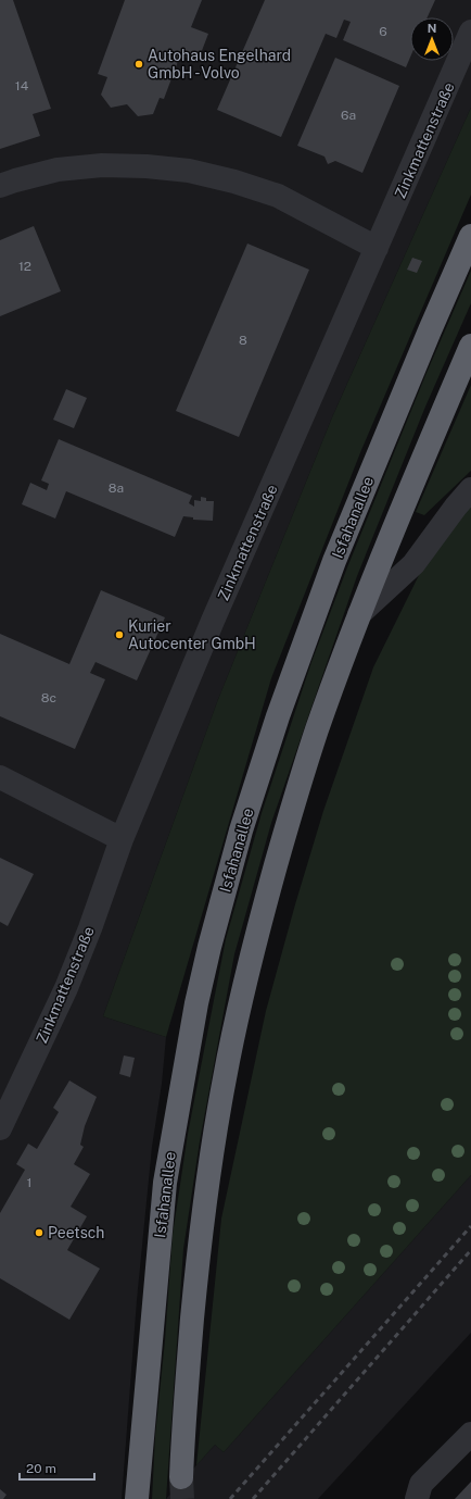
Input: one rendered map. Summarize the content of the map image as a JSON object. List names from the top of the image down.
{
  "streets": {
    "highway": ["Isfahanallee"],
    "street": ["Zinkmattenstraße"]
  },
  "places": ["Autohaus Engelhard GmbH - Volvo", "Kurier Autocenter GmbH", "Peetsch"],
  "house_numbers": [
    "6",
    "14",
    "6a",
    "12",
    "8",
    "8a",
    "8c",
    "1"
  ],
  "scale_bar": "20 m",
  "north": "top"
}
